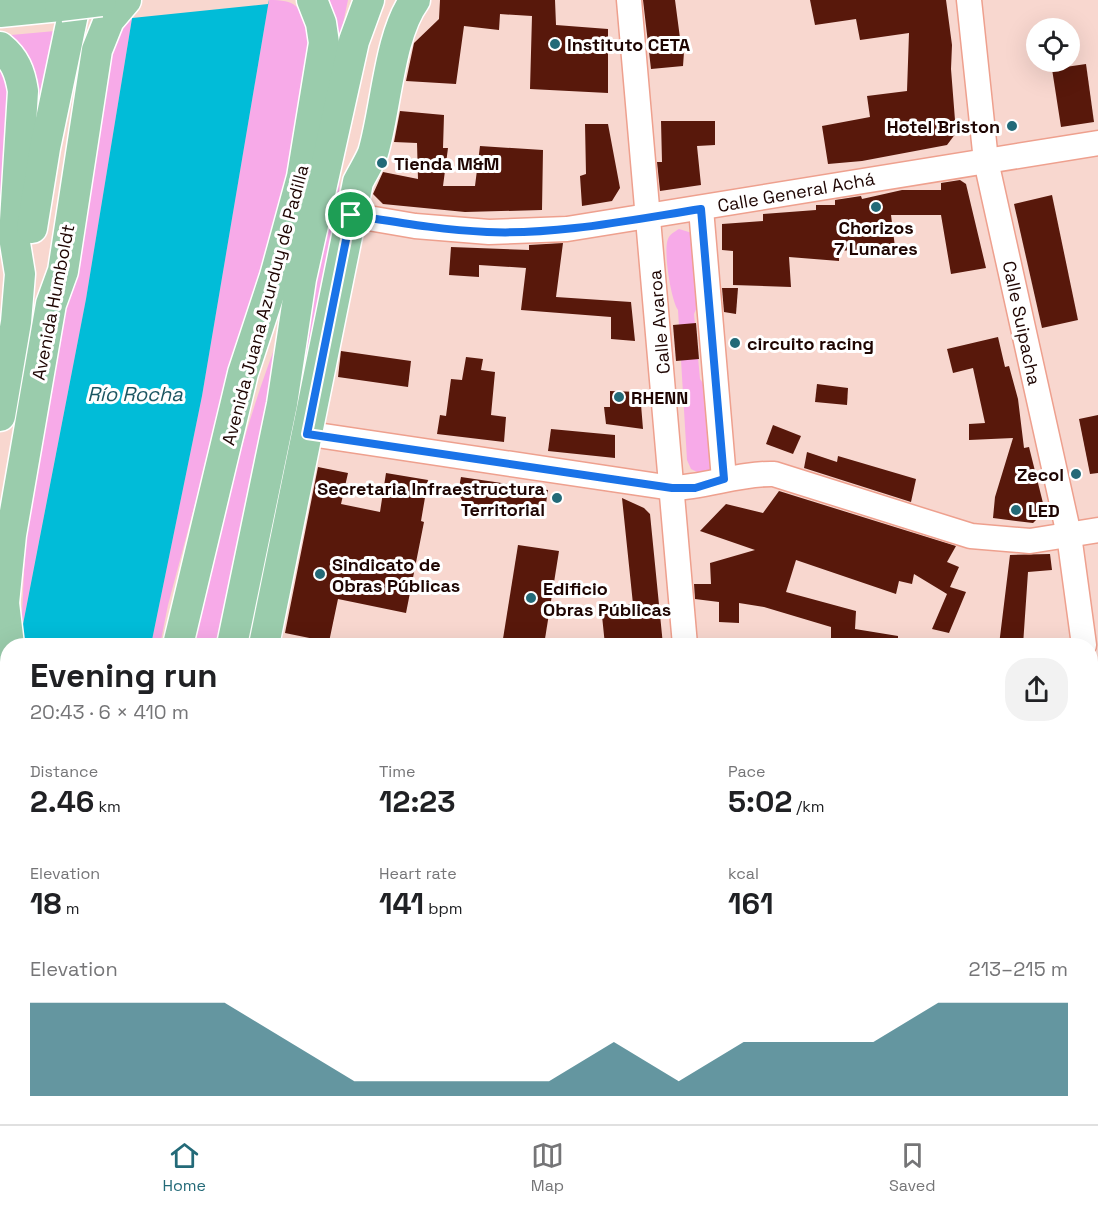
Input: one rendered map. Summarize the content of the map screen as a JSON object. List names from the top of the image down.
{
  "streets": {
    "main road": ["Avenida Humboldt", "Avenida Juana Azurduy de Padilla"],
    "street": ["Calle General Achá", "Calle Avaroa", "Calle Suipacha"]
  },
  "crossings": [
    ["Calle General Achá", "Calle Avaroa"],
    ["Calle General Achá", "Calle Suipacha"]
  ],
  "water": ["Río Rocha"],
  "places": [
    "Instituto CETA",
    "Hotel Briston",
    "Tienda M&M",
    "Chorizos 7 Lunares",
    "circuito racing",
    "RHENN",
    "Zecol",
    "Secretaria Infraestructura Territorial",
    "LED",
    "Sindicato de Obras Públicas",
    "Edificio Obras Públicas"
  ],
  "page": {
    "heading": ["Evening run", "20:43 · 6 × 410 m"],
    "stats": [
      ["Distance", "2.46 km"],
      ["Time", "12:23"],
      ["Pace", "5:02 /km"],
      ["Elevation", "18 m"],
      ["Heart rate", "141 bpm"],
      ["kcal", "161"]
    ],
    "chart": ["Elevation", "213–215 m"],
    "tabs": ["Home", "Map", "Saved"]
  }
}
